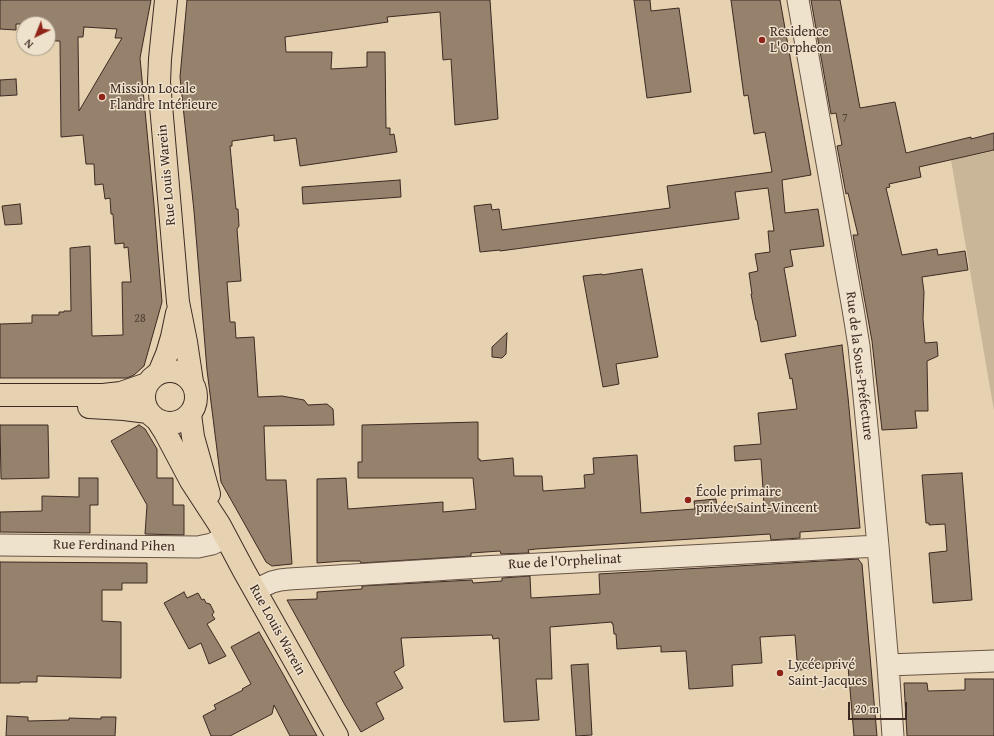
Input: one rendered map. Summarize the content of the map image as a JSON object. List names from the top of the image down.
{
  "streets": {
    "main road": ["Rue Louis Warein"],
    "street": ["Rue de la Sous-Préfecture", "Rue Ferdinand Pihen", "Rue de l'Orphelinat"]
  },
  "crossings": [
    ["Rue Louis Warein", "Rue Ferdinand Pihen"],
    ["Rue Louis Warein", "Rue de l'Orphelinat"],
    ["Rue de la Sous-Préfecture", "Rue de l'Orphelinat"]
  ],
  "places": [
    "Residence L'Orpheon",
    "Mission Locale Flandre Intérieure",
    "École primaire privée Saint-Vincent",
    "Lycée privé Saint-Jacques"
  ],
  "house_numbers": ["7", "28"],
  "scale_bar": "20 m",
  "north": "bottom left"
}
